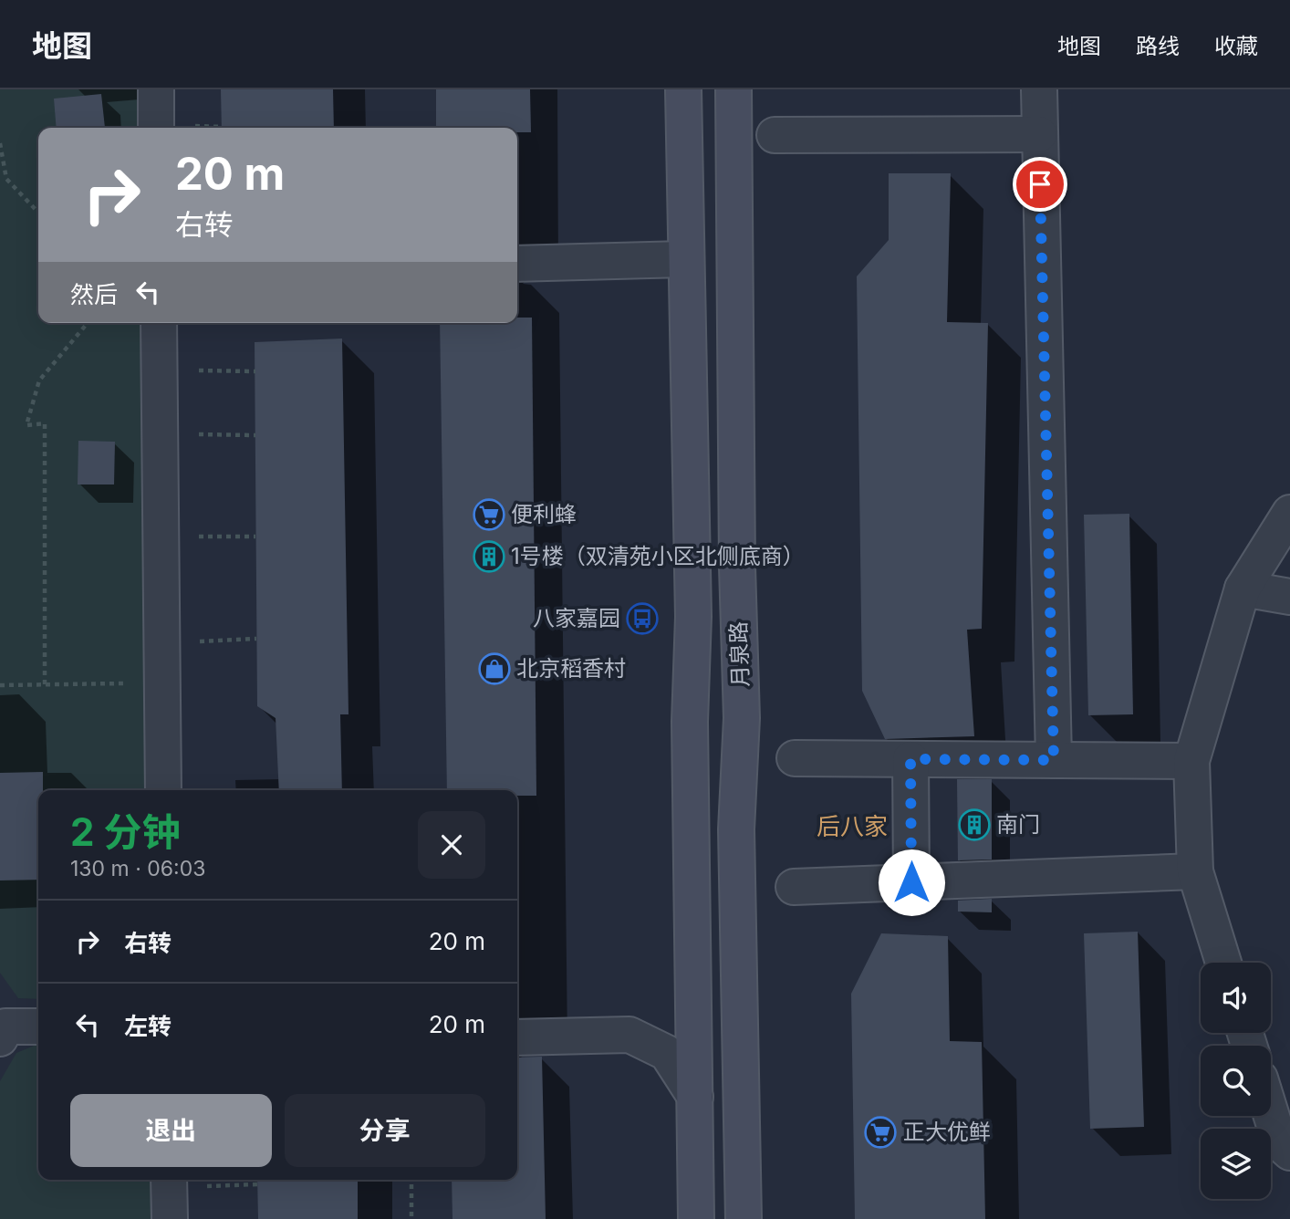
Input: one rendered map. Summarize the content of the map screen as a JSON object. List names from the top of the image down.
{
  "streets": {
    "main road": ["月泉路"]
  },
  "districts": ["后八家"],
  "places": {
    "supermarket": ["便利蜂", "正大优鲜"],
    "building": ["1号楼（双清苑小区北侧底商）", "南门"],
    "bus stop": ["八家嘉园"],
    "shop": ["北京稻香村"]
  },
  "page": {
    "header": "地图",
    "nav": ["地图", "路线", "收藏"],
    "turn": ["20 m", "右转"],
    "then": "然后",
    "heading": ["2 分钟", "130 m · 06:03"],
    "list": [
      {
        "name": "右转",
        "value": "20 m"
      },
      {
        "name": "左转",
        "value": "20 m"
      }
    ],
    "buttons": ["退出", "分享"]
  }
}
